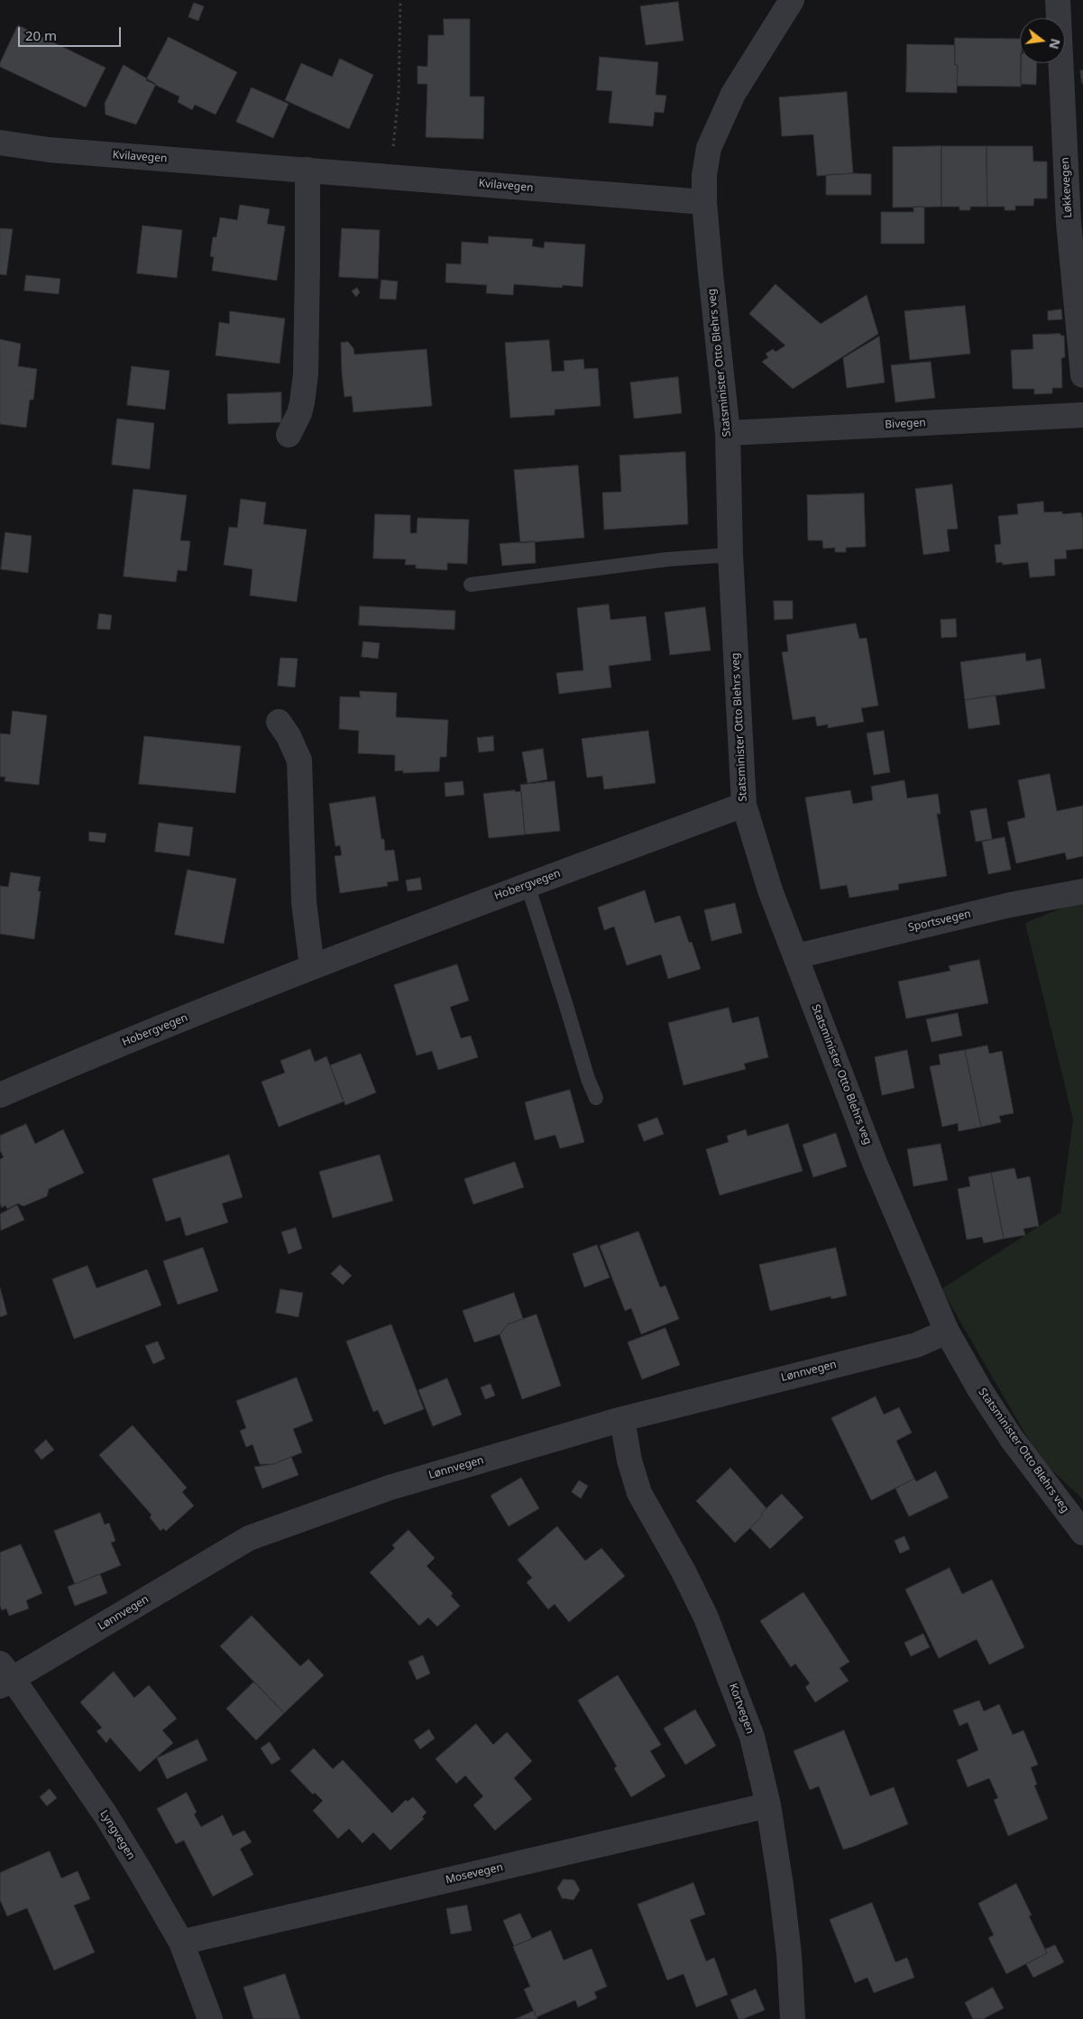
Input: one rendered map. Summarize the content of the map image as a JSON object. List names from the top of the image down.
{
  "streets": {
    "street": [
      "Kvilavegen",
      "Løkkevegen",
      "Statsminister Otto Blehrs veg",
      "Bivegen",
      "Hobergvegen",
      "Sportsvegen",
      "Lønnvegen",
      "Kortvegen",
      "Lyngvegen",
      "Mosevegen"
    ]
  },
  "crossings": [
    ["Kvilavegen", "Statsminister Otto Blehrs veg"],
    ["Statsminister Otto Blehrs veg", "Bivegen"],
    ["Statsminister Otto Blehrs veg", "Hobergvegen"],
    ["Statsminister Otto Blehrs veg", "Sportsvegen"],
    ["Statsminister Otto Blehrs veg", "Lønnvegen"],
    ["Lønnvegen", "Kortvegen"],
    ["Lønnvegen", "Lyngvegen"],
    ["Kortvegen", "Mosevegen"],
    ["Lyngvegen", "Mosevegen"]
  ],
  "scale_bar": "20 m",
  "north": "right"
}
